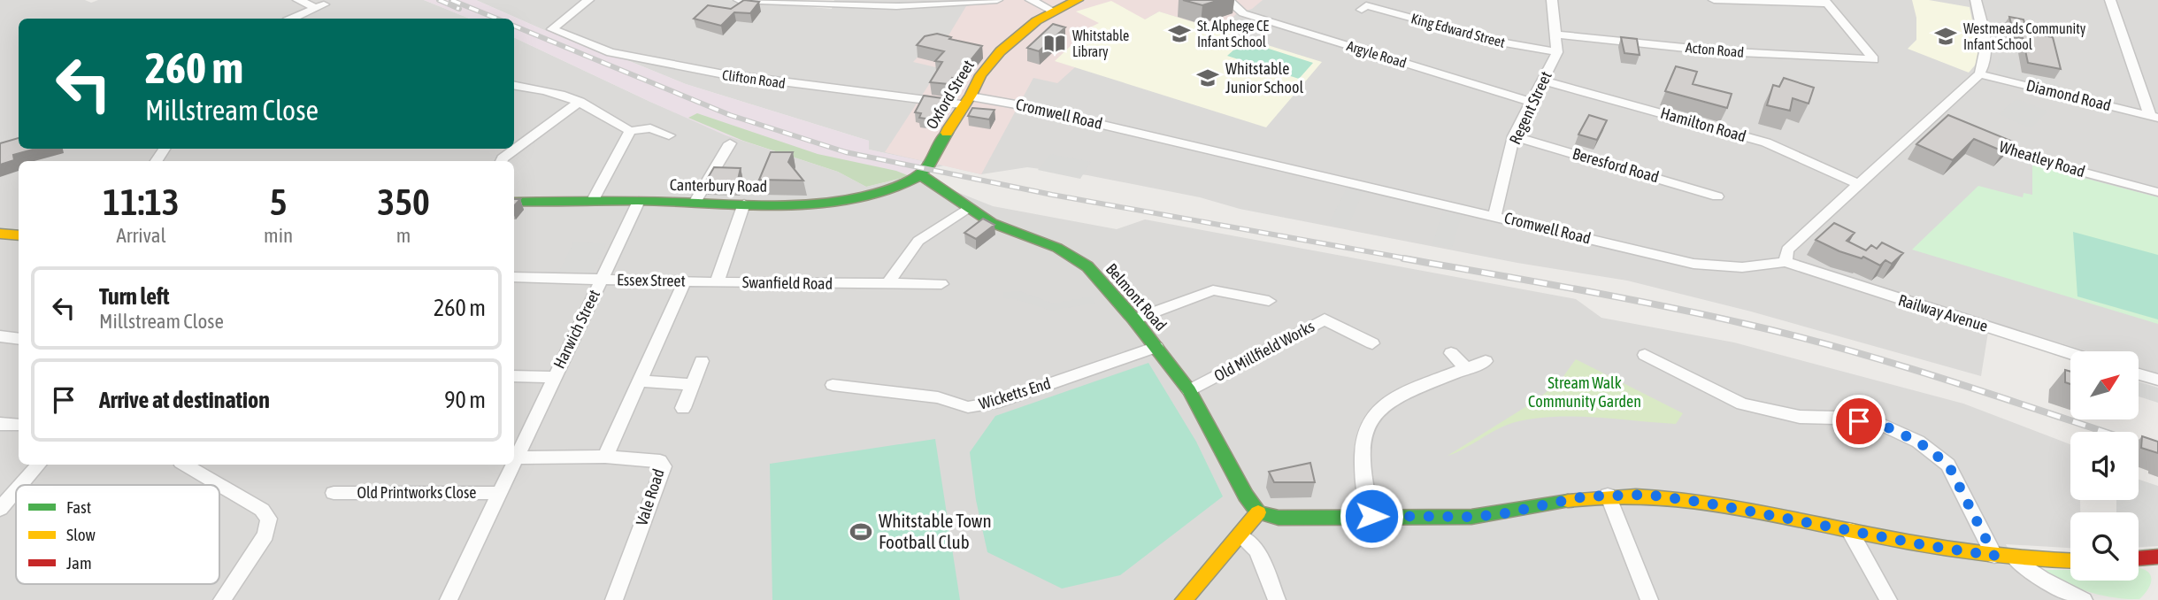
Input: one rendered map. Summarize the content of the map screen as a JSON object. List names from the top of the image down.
{
  "streets": {
    "street": [
      "King Edward Street",
      "Acton Road",
      "Argyle Road",
      "Clifton Road",
      "Oxford Street",
      "Diamond Road",
      "Regent Street",
      "Cromwell Road",
      "Hamilton Road",
      "Wheatley Road",
      "Beresford Road",
      "Canterbury Road",
      "Essex Street",
      "Swanfield Road",
      "Belmont Road",
      "Railway Avenue",
      "Harwich Street",
      "Old Millfield Works",
      "Wicketts End",
      "Old Printworks Close",
      "Vale Road"
    ]
  },
  "crossings": [
    ["King Edward Street", "Regent Street"],
    ["Acton Road", "Regent Street"],
    ["Argyle Road", "Regent Street"],
    ["Clifton Road", "Oxford Street"],
    ["Clifton Road", "Cromwell Road"],
    ["Oxford Street", "Cromwell Road"],
    ["Oxford Street", "Canterbury Road"],
    ["Oxford Street", "Belmont Road"],
    ["Regent Street", "Cromwell Road"],
    ["Regent Street", "Hamilton Road"],
    ["Regent Street", "Beresford Road"],
    ["Cromwell Road", "Railway Avenue"],
    ["Canterbury Road", "Swanfield Road"],
    ["Canterbury Road", "Belmont Road"],
    ["Canterbury Road", "Harwich Street"],
    ["Essex Street", "Swanfield Road"],
    ["Essex Street", "Harwich Street"],
    ["Belmont Road", "Old Millfield Works"],
    ["Belmont Road", "Wicketts End"],
    ["Harwich Street", "Old Printworks Close"],
    ["Harwich Street", "Vale Road"]
  ],
  "parks": ["Stream Walk Community Garden"],
  "places": {
    "school or university": ["St. Alphege CE Infant School", "Westmeads Community Infant School", "Whitstable Junior School"],
    "library": ["Whitstable Library"],
    "sports": ["Whitstable Town Football Club"]
  },
  "legend": ["Fast", "Slow", "Jam"],
  "north": "top right",
  "page": {
    "turn": ["260 m", "Millstream Close"],
    "eta": [
      "11:13",
      "Arrival",
      "5",
      "min",
      "350",
      "m"
    ],
    "list": [
      {
        "name": "Turn left",
        "note": "Millstream Close",
        "value": "260 m"
      },
      {
        "name": "Arrive at destination",
        "value": "90 m"
      }
    ]
  }
}
